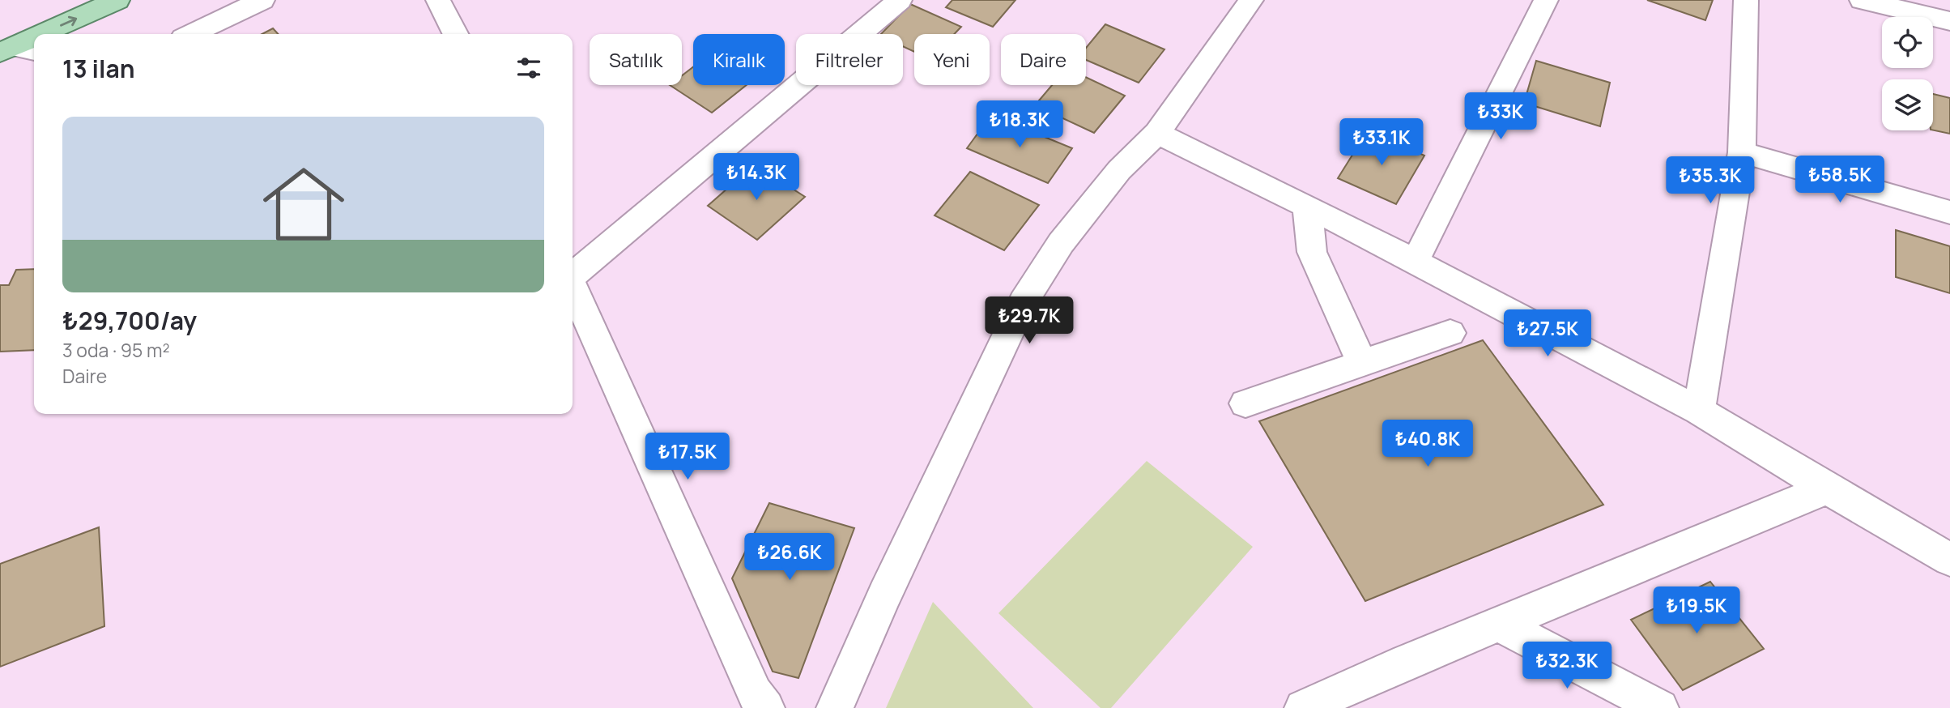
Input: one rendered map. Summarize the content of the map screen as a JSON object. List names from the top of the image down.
{
  "page": {
    "chip": [
      "Satılık",
      "Kiralık",
      "Filtreler",
      "Yeni",
      "Daire"
    ],
    "heading": "13 ilan",
    "price": [
      "₺33K",
      "₺18.3K",
      "₺33.1K",
      "₺14.3K",
      "₺58.5K",
      "₺35.3K",
      "₺29.7K",
      "₺27.5K",
      "₺40.8K",
      "₺17.5K",
      "₺26.6K",
      "₺19.5K",
      "₺32.3K"
    ],
    "list": [
      {
        "name": "₺29,700/ay",
        "note": "3 oda · 95 m² · Daire"
      }
    ]
  }
}
